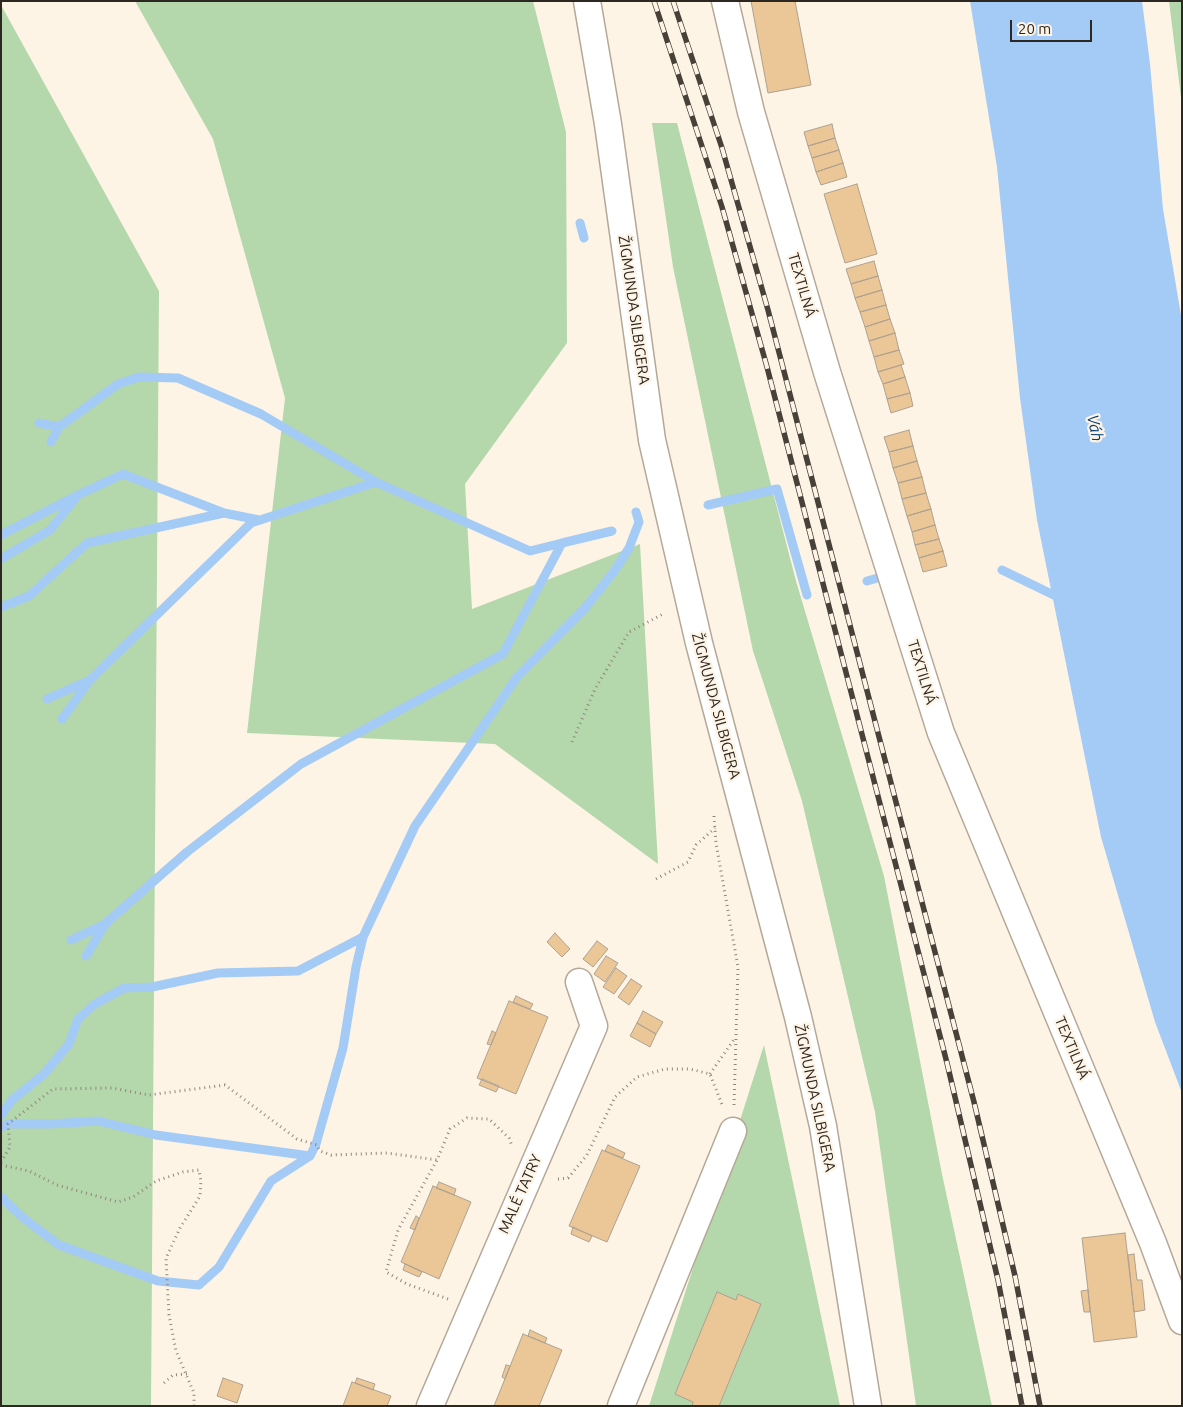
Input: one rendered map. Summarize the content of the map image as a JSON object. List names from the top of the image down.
{
  "streets": {
    "street": ["TEXTILNÁ", "ŽIGMUNDA SILBIGERA", "MALÉ TATRY"]
  },
  "water": ["Váh"],
  "scale_bar": "20 m"
}
